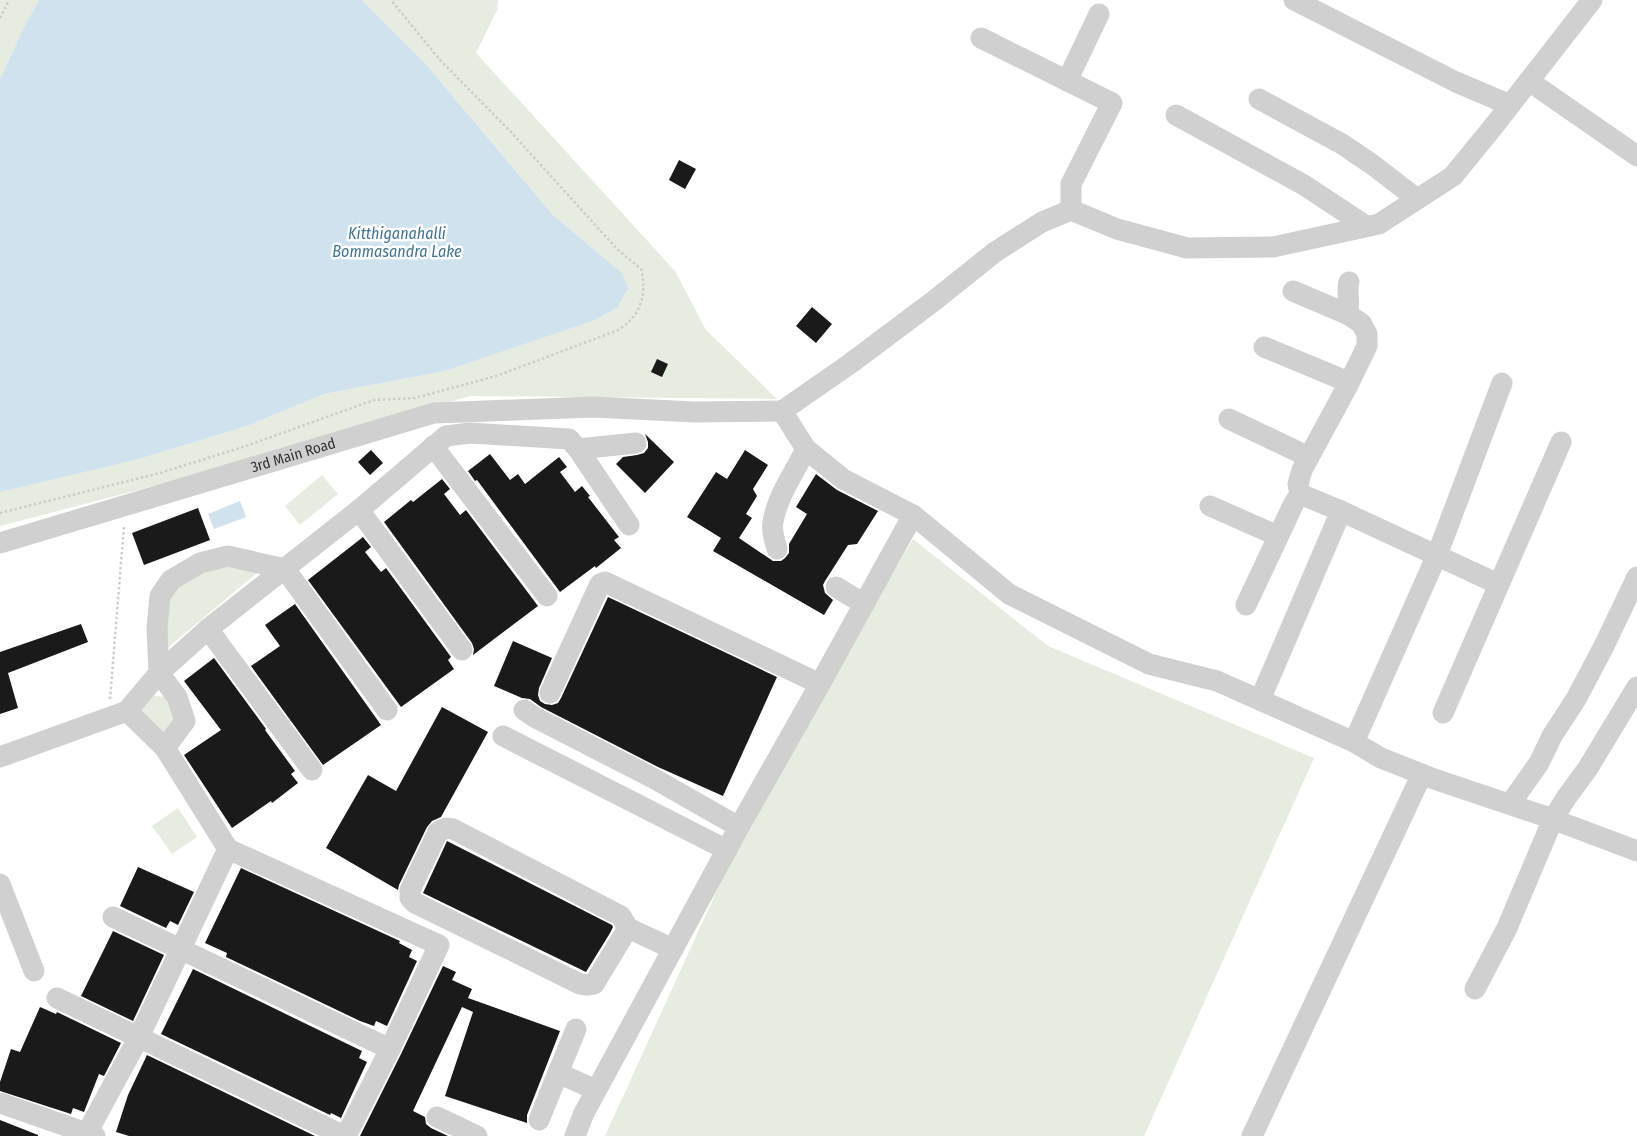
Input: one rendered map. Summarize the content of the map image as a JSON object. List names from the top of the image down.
{
  "streets": {
    "street": ["3rd Main Road"]
  },
  "water": ["Kitthiganahalli Bommasandra Lake"]
}
